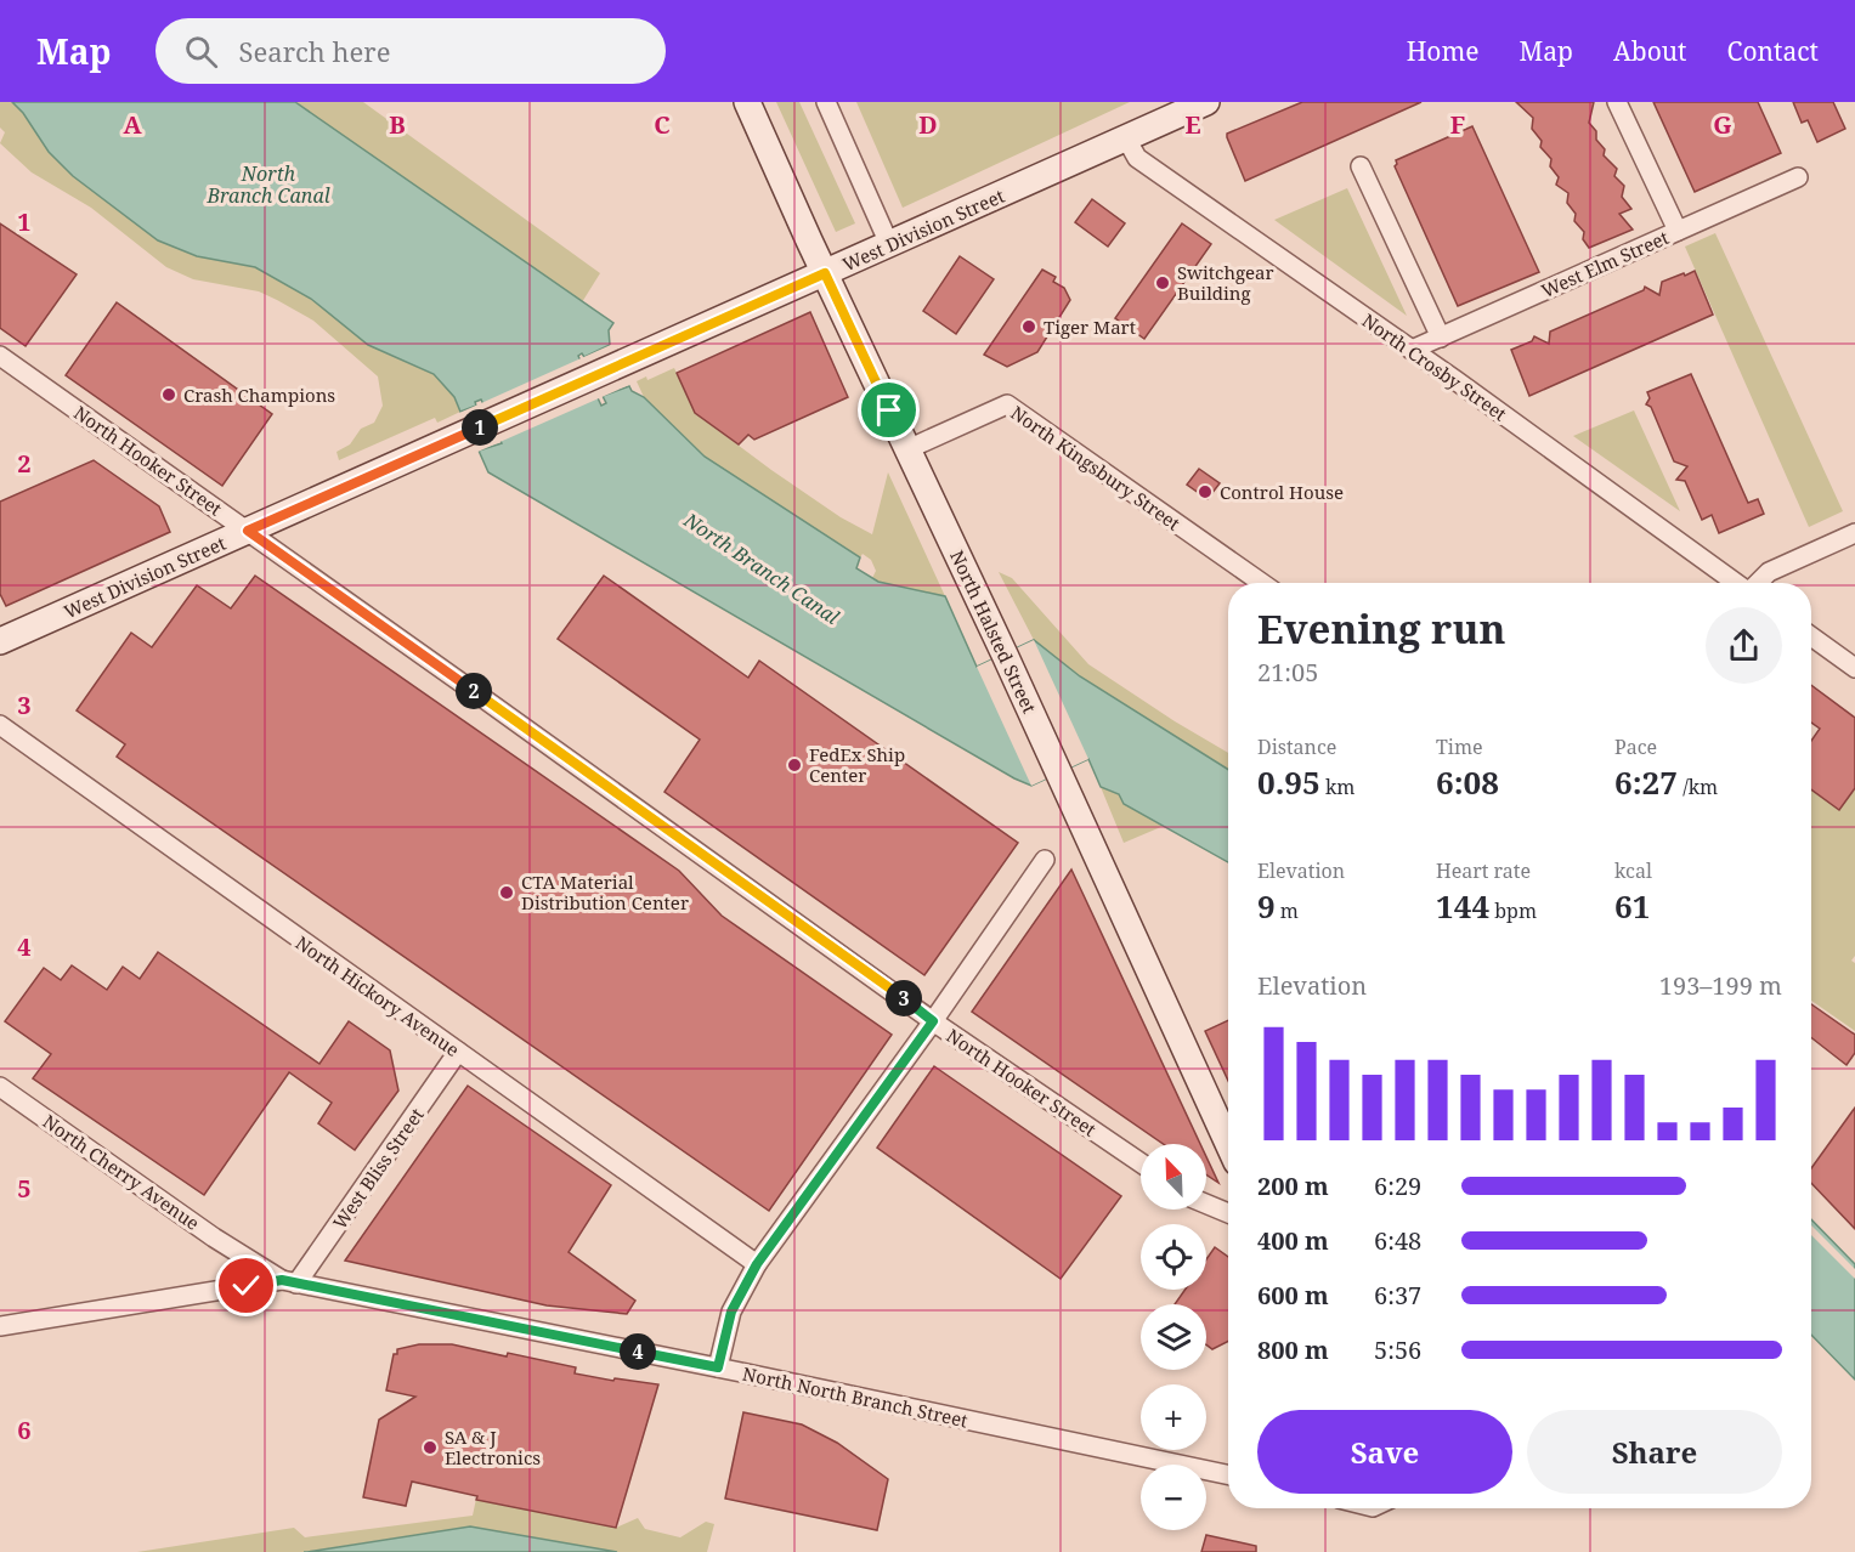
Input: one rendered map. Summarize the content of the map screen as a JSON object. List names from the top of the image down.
{
  "streets": {
    "main road": ["West Division Street", "North Halsted Street"],
    "street": [
      "West Elm Street",
      "North Crosby Street",
      "North Hooker Street",
      "North Kingsbury Street",
      "North Hickory Avenue",
      "West Bliss Street",
      "North Cherry Avenue",
      "North North Branch Street"
    ]
  },
  "crossings": [
    ["West Division Street", "North Crosby Street"],
    ["West Division Street", "North Hooker Street"],
    ["West Division Street", "North Halsted Street"],
    ["West Elm Street", "North Crosby Street"],
    ["North Kingsbury Street", "North Halsted Street"],
    ["North Hickory Avenue", "West Bliss Street"],
    ["West Bliss Street", "North Cherry Avenue"],
    ["West Bliss Street", "North North Branch Street"],
    ["North Cherry Avenue", "North North Branch Street"]
  ],
  "water": ["North Branch Canal"],
  "places": [
    "Switchgear Building",
    "Tiger Mart",
    "Crash Champions",
    "Control House",
    "FedEx Ship Center",
    "CTA Material Distribution Center",
    "SA & J Electronics"
  ],
  "north": "top left",
  "page": {
    "header": "Map",
    "search": "Search here",
    "nav": [
      "Home",
      "Map",
      "About",
      "Contact"
    ],
    "pins": [
      "1",
      "2",
      "3",
      "4"
    ],
    "heading": ["Evening run", "21:05"],
    "stats": [
      ["Distance", "0.95 km"],
      ["Time", "6:08"],
      ["Pace", "6:27 /km"],
      ["Elevation", "9 m"],
      ["Heart rate", "144 bpm"],
      ["kcal", "61"]
    ],
    "chart": ["Elevation", "193–199 m"],
    "map_buttons": ["+", "−"],
    "list": [
      {
        "name": "200 m",
        "note": "6:29"
      },
      {
        "name": "400 m",
        "note": "6:48"
      },
      {
        "name": "600 m",
        "note": "6:37"
      },
      {
        "name": "800 m",
        "note": "5:56"
      }
    ],
    "buttons": ["Save", "Share"]
  },
  "grid": {
    "columns": [
      "A",
      "B",
      "C",
      "D",
      "E",
      "F",
      "G"
    ],
    "rows": [
      "1",
      "2",
      "3",
      "4",
      "5",
      "6"
    ]
  }
}
